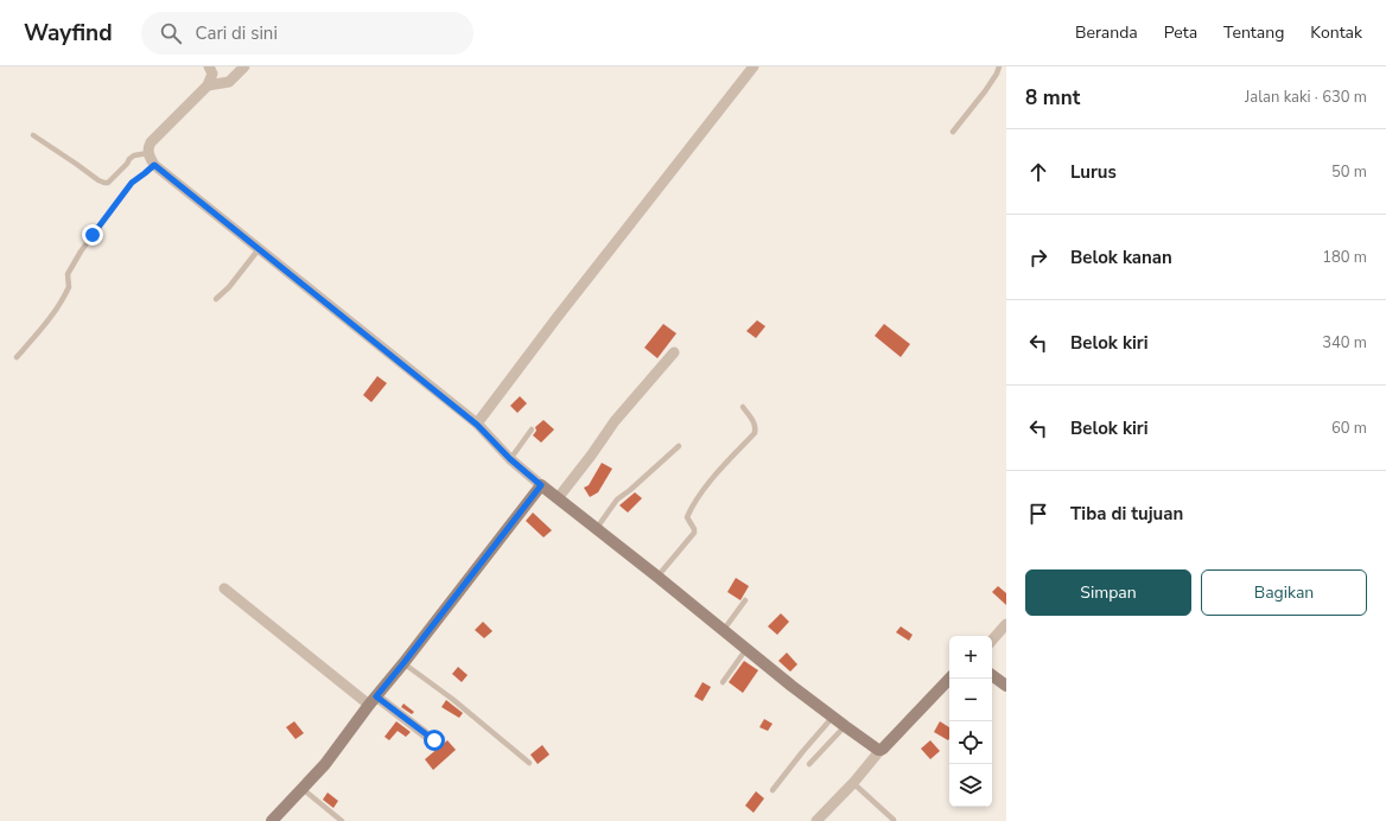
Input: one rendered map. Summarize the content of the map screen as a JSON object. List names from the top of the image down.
{
  "page": {
    "header": "Wayfind",
    "search": "Cari di sini",
    "nav": [
      "Beranda",
      "Peta",
      "Tentang",
      "Kontak"
    ],
    "heading": ["8 mnt", "Jalan kaki · 630 m"],
    "list": [
      ["Lurus", "50 m"],
      ["Belok kanan", "180 m"],
      ["Belok kiri", "340 m"],
      ["Belok kiri", "60 m"],
      "Tiba di tujuan"
    ],
    "buttons": ["Simpan", "Bagikan"],
    "map_buttons": ["+", "−"]
  }
}
